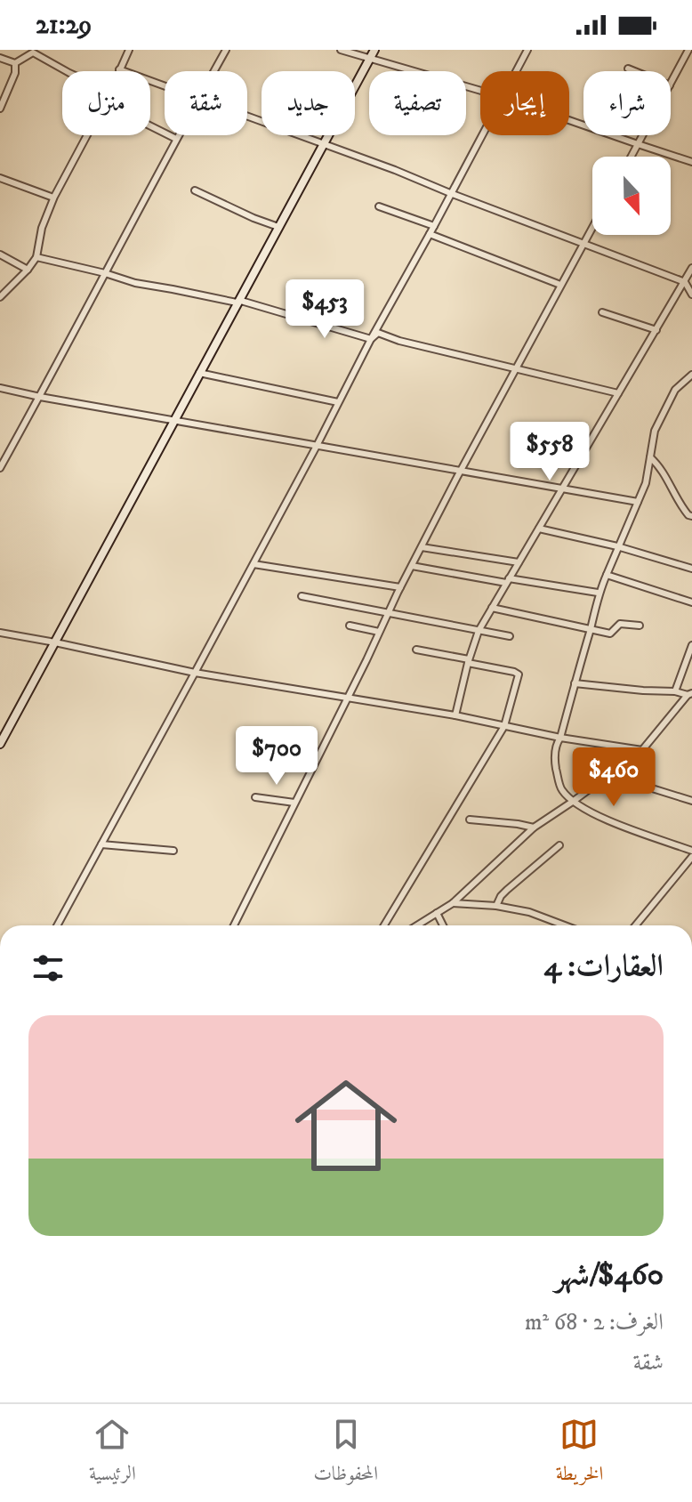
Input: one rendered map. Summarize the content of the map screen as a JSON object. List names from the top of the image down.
{
  "north": "bottom",
  "page": {
    "status": "21:29",
    "chip": [
      "شراء",
      "إيجار",
      "تصفية",
      "جديد",
      "شقة",
      "منزل"
    ],
    "price": [
      "$453",
      "$558",
      "$700",
      "$460"
    ],
    "heading": "العقارات: 4",
    "list": [
      {
        "name": "$460/شهر",
        "note": "الغرف: 2 · 68 m² · شقة"
      }
    ],
    "tabs": ["الخريطة", "المحفوظات", "الرئيسية"]
  }
}
